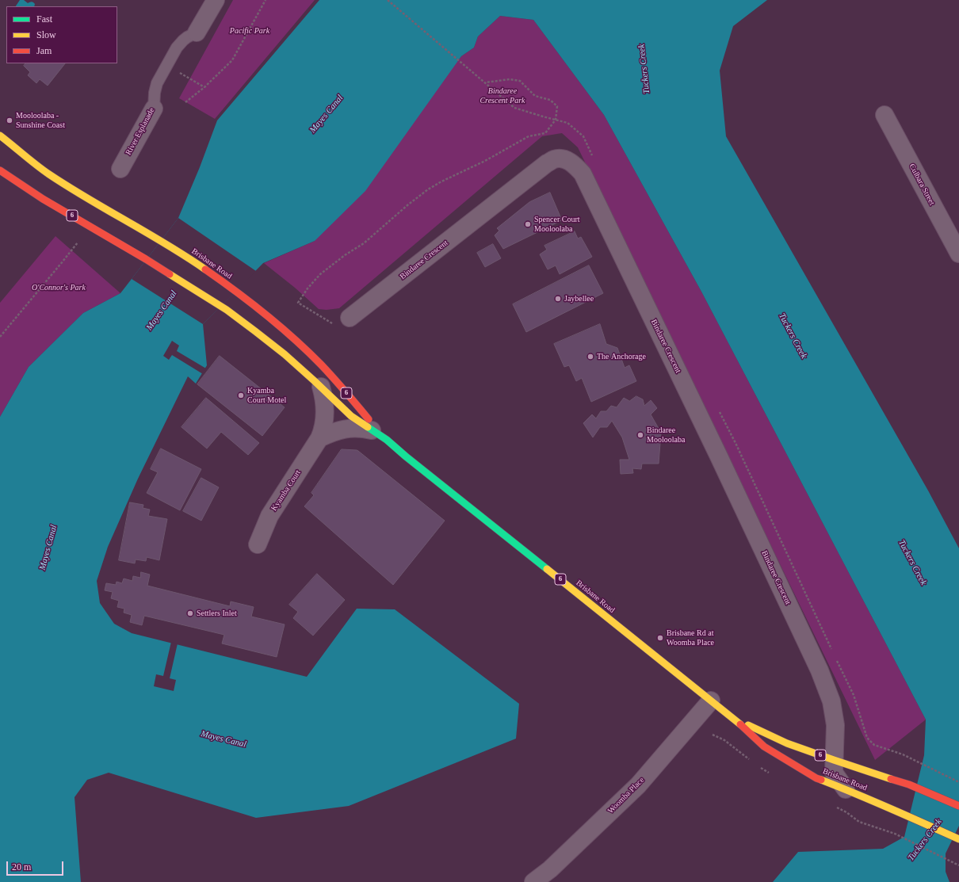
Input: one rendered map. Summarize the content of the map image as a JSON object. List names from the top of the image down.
{
  "streets": {
    "main road": ["6", "Brisbane Road"],
    "street": [
      "River Esplanade",
      "Culbara Street",
      "Bindaree Crescent",
      "Kyamba Court",
      "Woomba Place"
    ]
  },
  "crossings": [
    ["Bindaree Crescent", "Brisbane Road"],
    ["Brisbane Road", "Kyamba Court"],
    ["Brisbane Road", "Woomba Place"]
  ],
  "water": ["Tuckers Creek", "Mayes Canal"],
  "parks": ["Pacific Park", "Bindaree Crescent Park", "O'Connor's Park"],
  "places": [
    "Mooloolaba - Sunshine Coast",
    "Spencer Court Mooloolaba",
    "Jaybellee",
    "The Anchorage",
    "Kyamba Court Motel",
    "Bindaree Mooloolaba",
    "Settlers Inlet",
    "Brisbane Rd at Woomba Place"
  ],
  "legend": ["Fast", "Slow", "Jam"],
  "scale_bar": "20 m"
}
